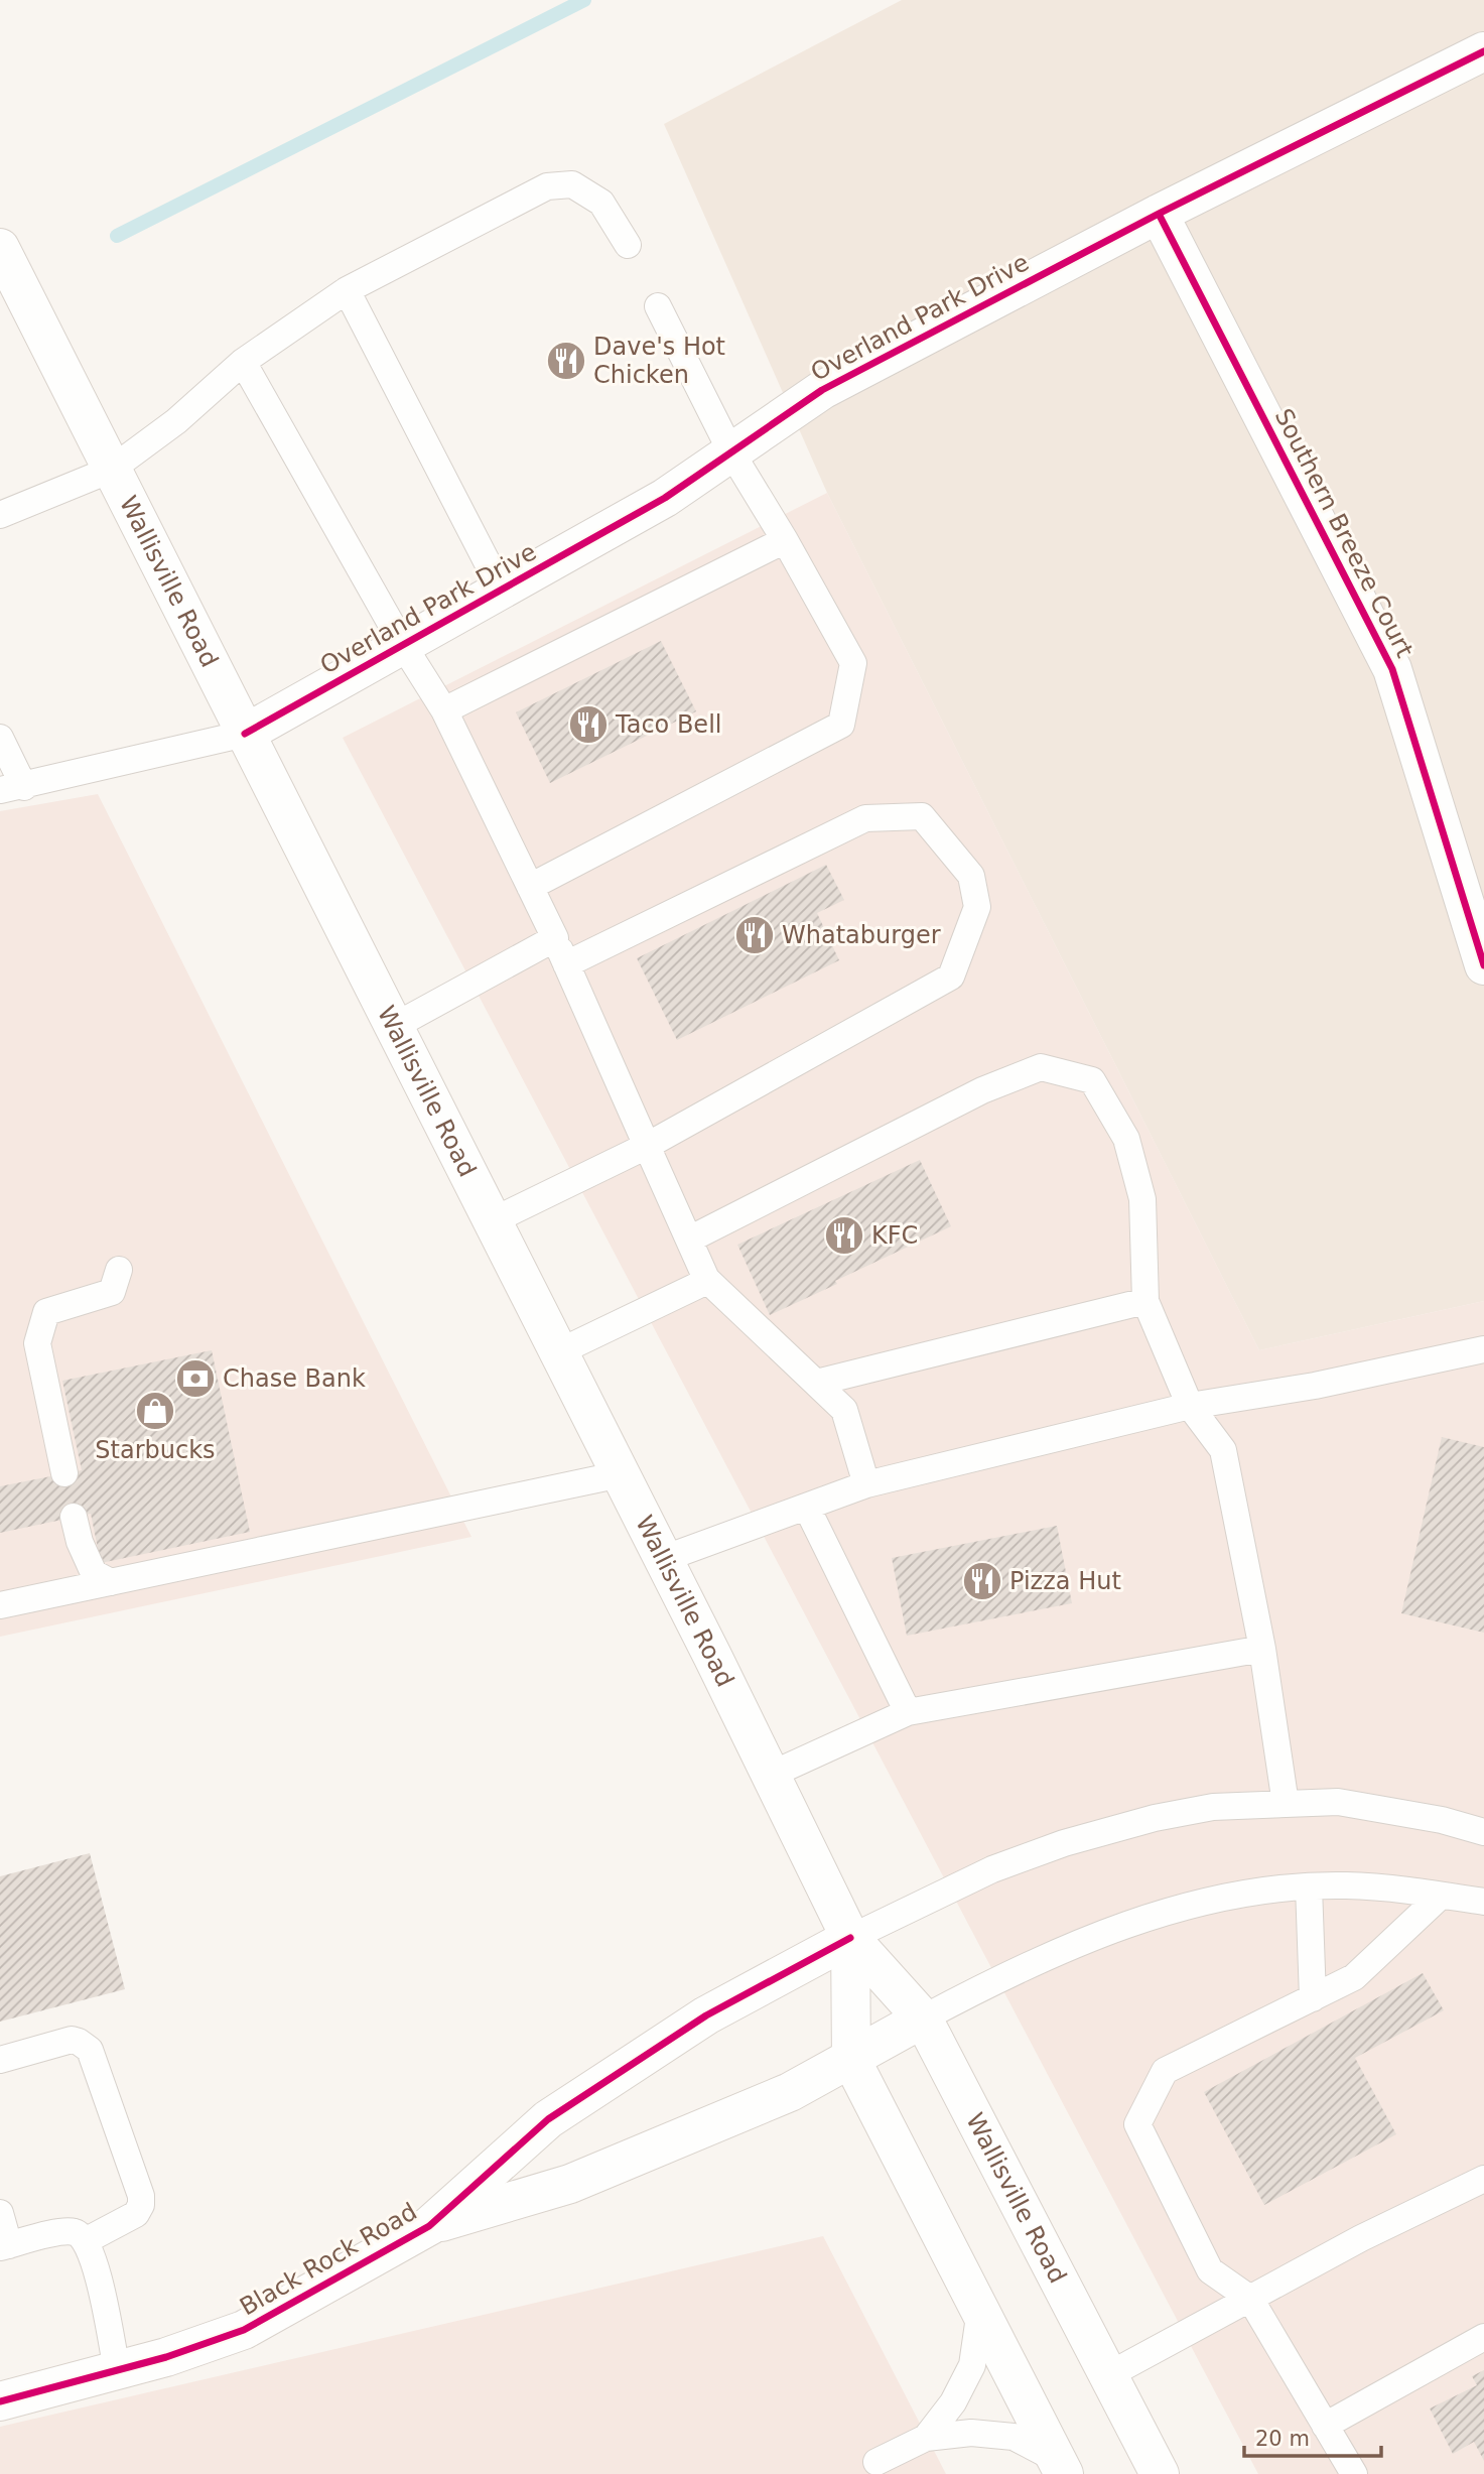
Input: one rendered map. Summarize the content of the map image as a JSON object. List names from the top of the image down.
{
  "streets": {
    "street": [
      "Overland Park Drive",
      "Southern Breeze Court",
      "Wallisville Road",
      "Black Rock Road"
    ]
  },
  "crossings": [
    ["Overland Park Drive", "Southern Breeze Court"],
    ["Overland Park Drive", "Wallisville Road"],
    ["Wallisville Road", "Black Rock Road"]
  ],
  "places": {
    "restaurant": [
      "Dave's Hot Chicken",
      "Taco Bell",
      "Whataburger",
      "KFC",
      "Pizza Hut"
    ],
    "bank": ["Chase Bank"],
    "shop": ["Starbucks"]
  },
  "scale_bar": "20 m"
}
